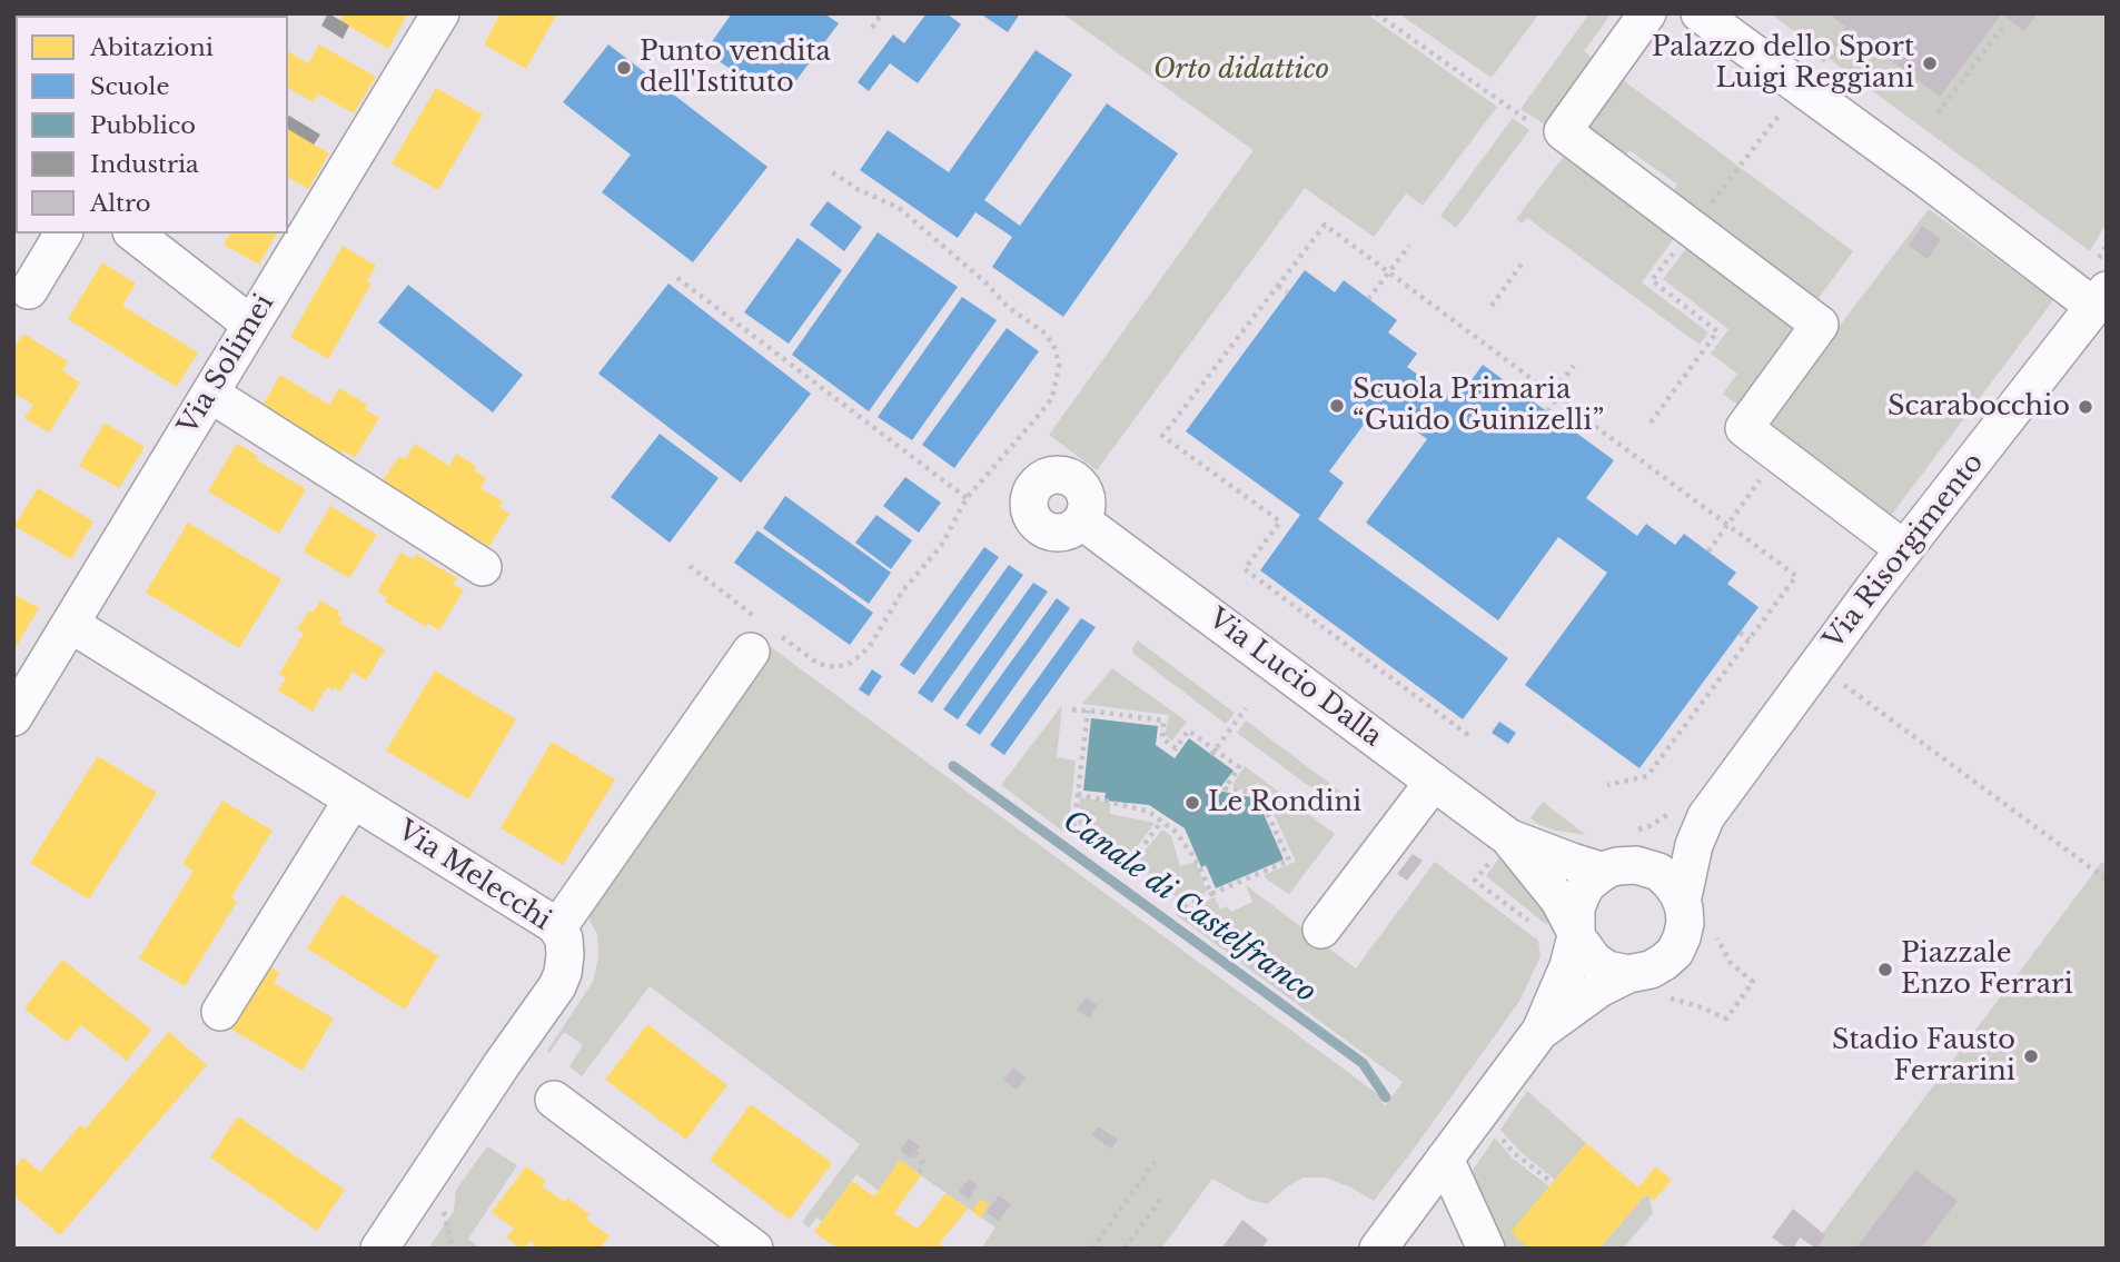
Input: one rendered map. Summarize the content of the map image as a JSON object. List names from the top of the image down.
{
  "streets": {
    "street": [
      "Via Solimei",
      "Via Risorgimento",
      "Via Lucio Dalla",
      "Via Melecchi"
    ]
  },
  "crossings": [
    ["Via Solimei", "Via Melecchi"],
    ["Via Risorgimento", "Via Lucio Dalla"]
  ],
  "water": ["Canale di Castelfranco"],
  "parks": ["Orto didattico"],
  "places": [
    "Palazzo dello Sport Luigi Reggiani",
    "Punto vendita dell'Istituto",
    "Scuola Primaria “Guido Guinizelli”",
    "Scarabocchio",
    "Le Rondini",
    "Piazzale Enzo Ferrari",
    "Stadio Fausto Ferrarini"
  ],
  "legend": [
    "Abitazioni",
    "Scuole",
    "Pubblico",
    "Industria",
    "Altro"
  ]
}
